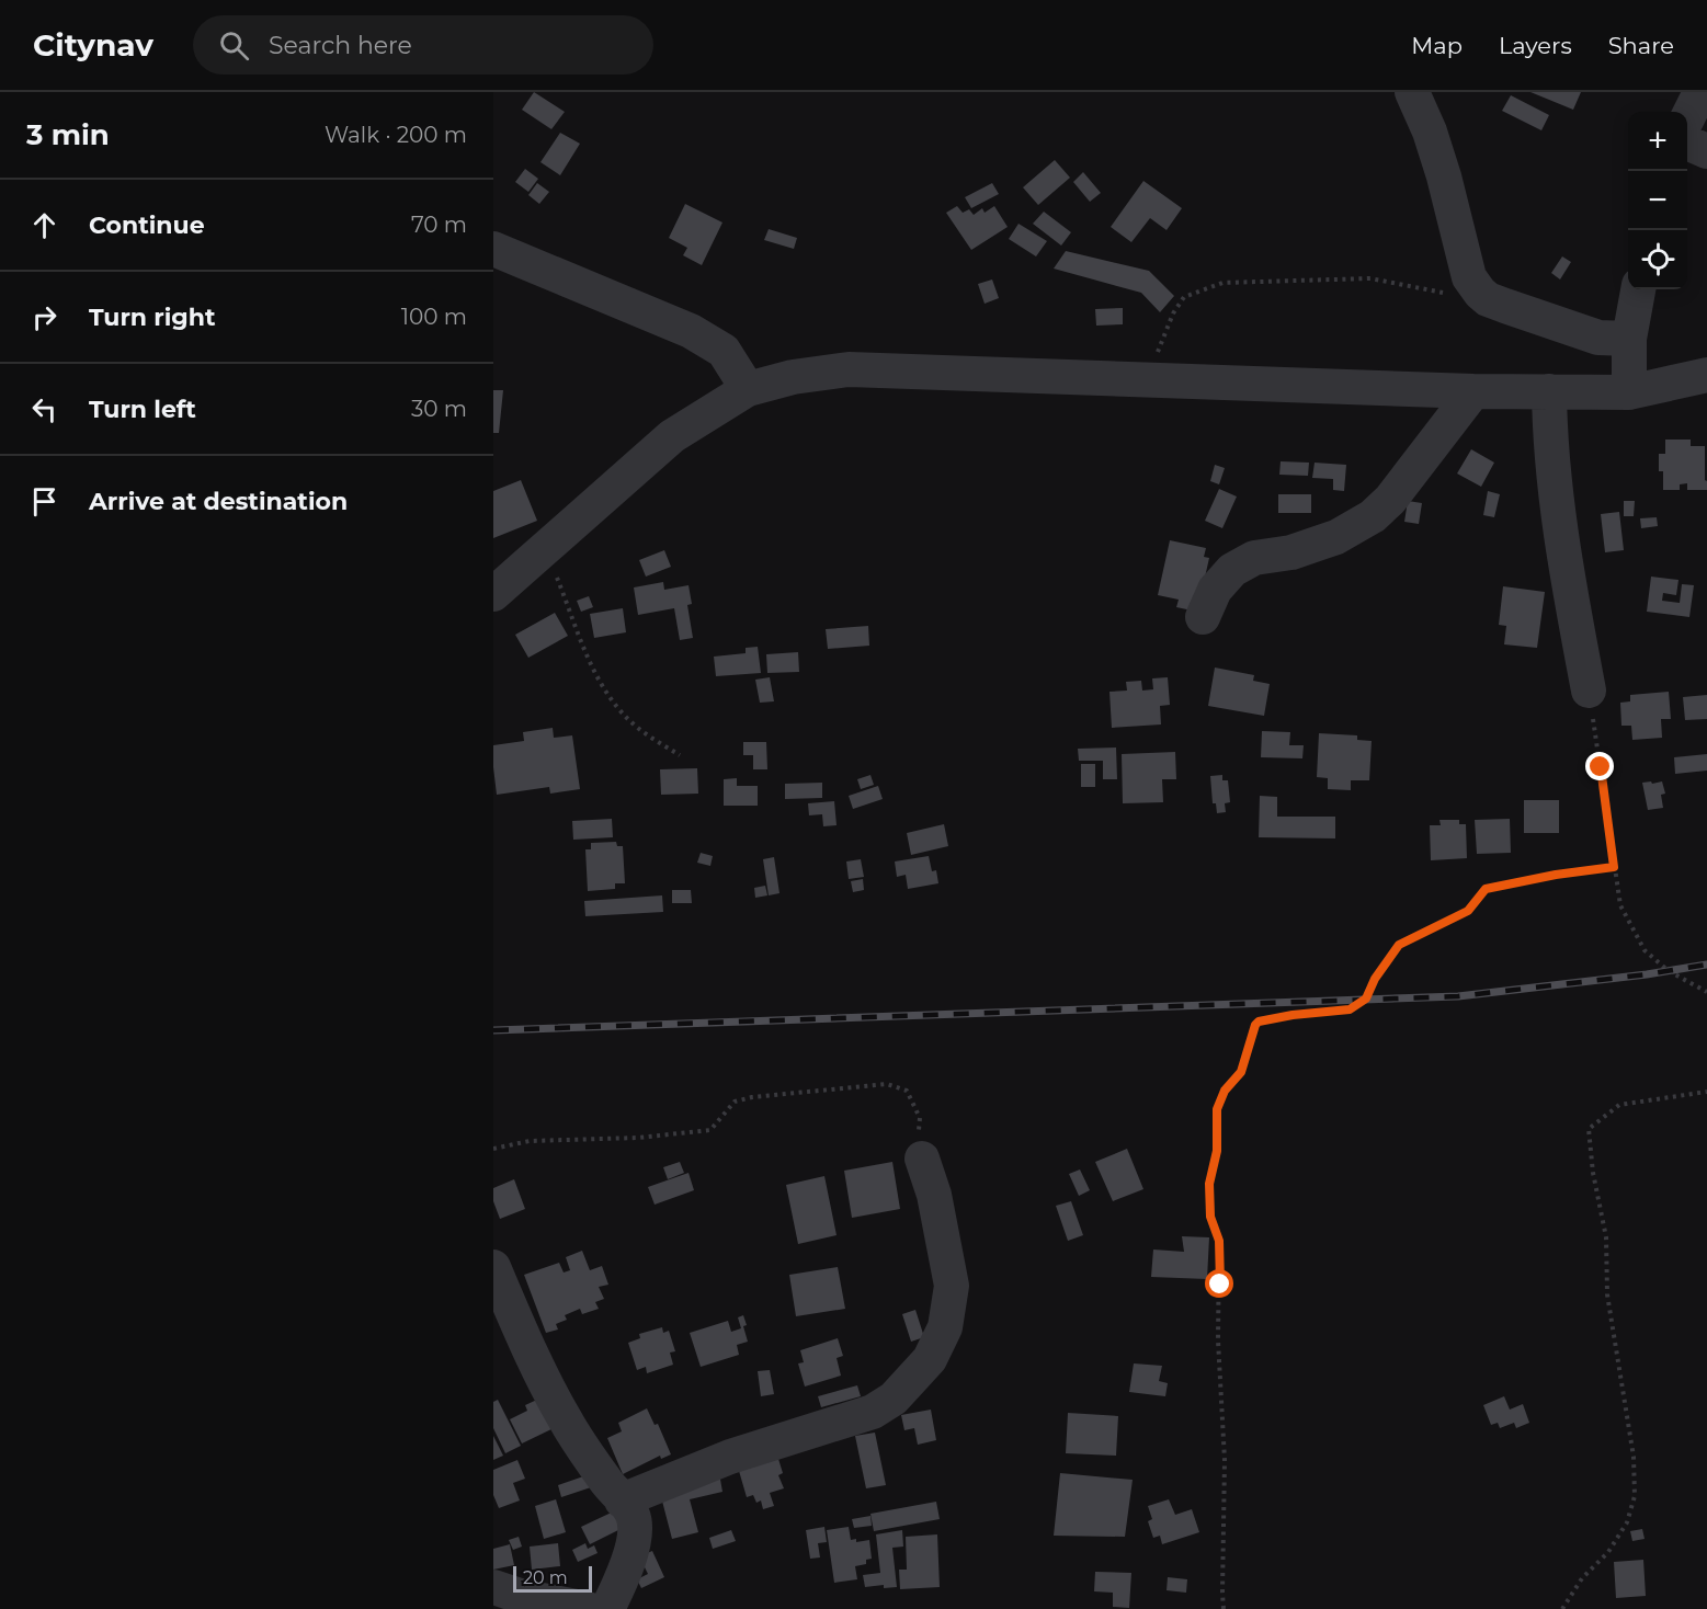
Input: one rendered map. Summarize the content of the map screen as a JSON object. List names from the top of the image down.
{
  "scale_bar": "20 m",
  "page": {
    "header": "Citynav",
    "search": "Search here",
    "nav": ["Map", "Layers", "Share"],
    "heading": ["3 min", "Walk · 200 m"],
    "map_buttons": ["+", "−"],
    "list": [
      ["Continue", "70 m"],
      ["Turn right", "100 m"],
      ["Turn left", "30 m"],
      "Arrive at destination"
    ],
    "scale": "20 m"
  }
}
